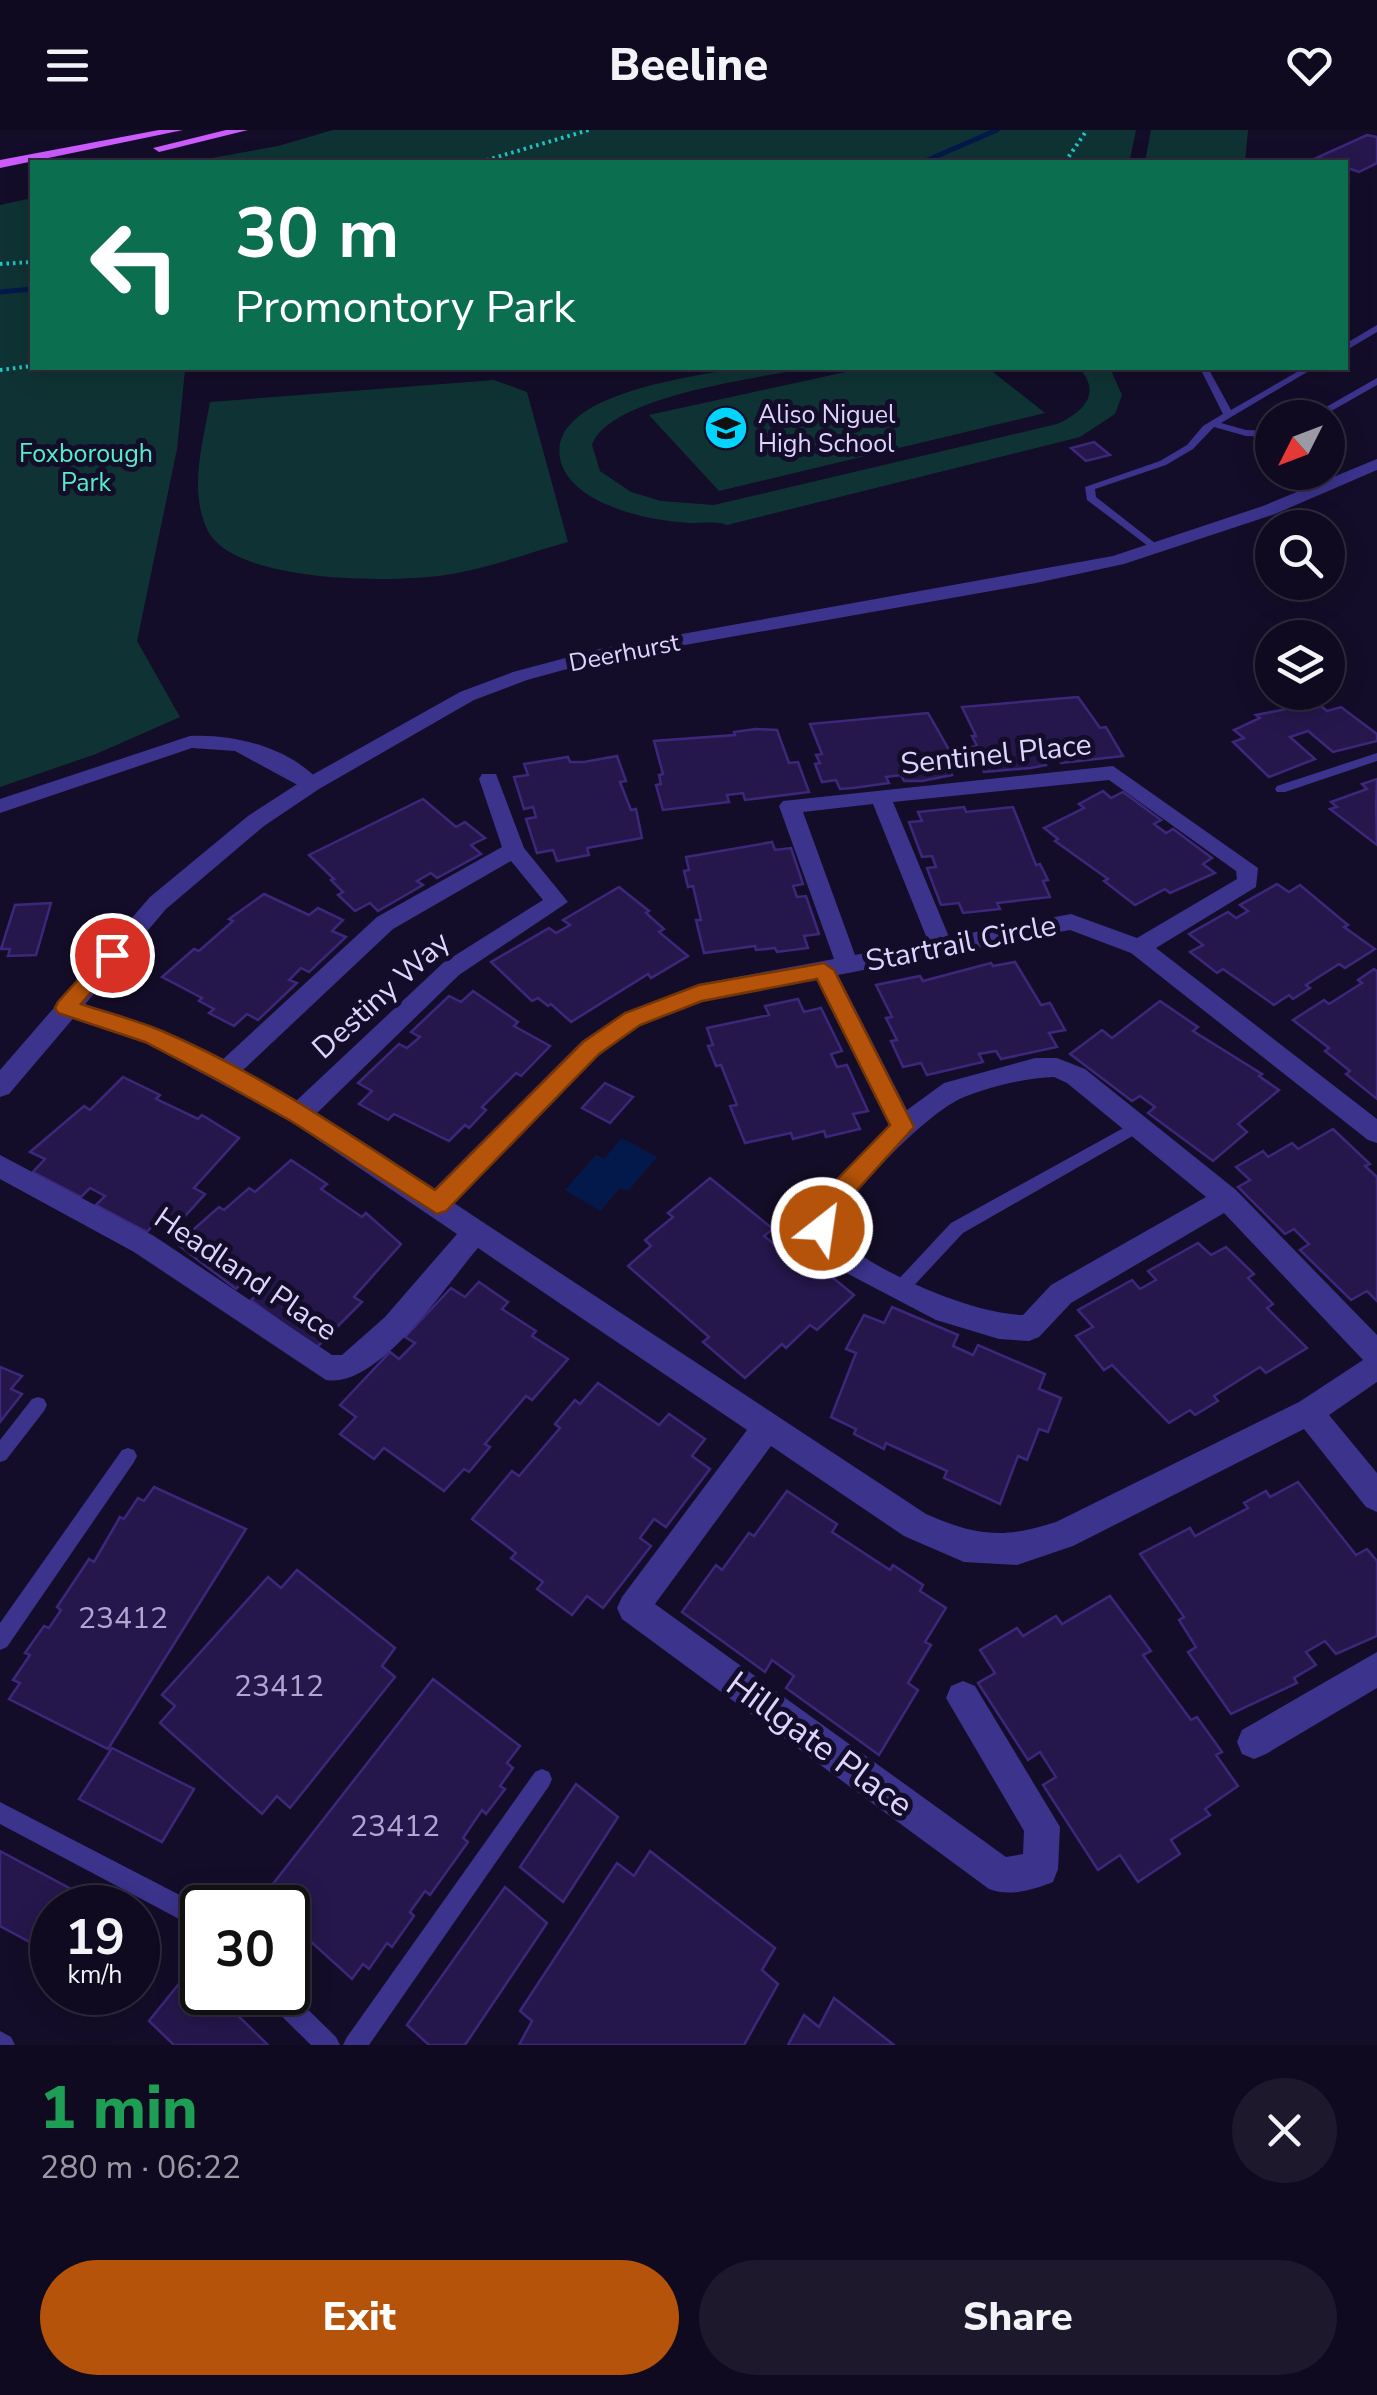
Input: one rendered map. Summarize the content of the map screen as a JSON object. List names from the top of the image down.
{
  "streets": {
    "street": [
      "Deerhurst",
      "Sentinel Place",
      "Startrail Circle",
      "Destiny Way",
      "Headland Place",
      "Hillgate Place"
    ]
  },
  "crossings": [
    ["Sentinel Place", "Startrail Circle"]
  ],
  "parks": ["Foxborough Park"],
  "places": {
    "school or university": ["Aliso Niguel High School"]
  },
  "house_numbers": ["23412", "23412", "23412"],
  "north": "bottom left",
  "page": {
    "header": "Beeline",
    "turn": ["30 m", "Promontory Park"],
    "speed": "19 km/h",
    "limit": "30",
    "heading": ["1 min", "280 m · 06:22"],
    "buttons": ["Exit", "Share"]
  }
}
